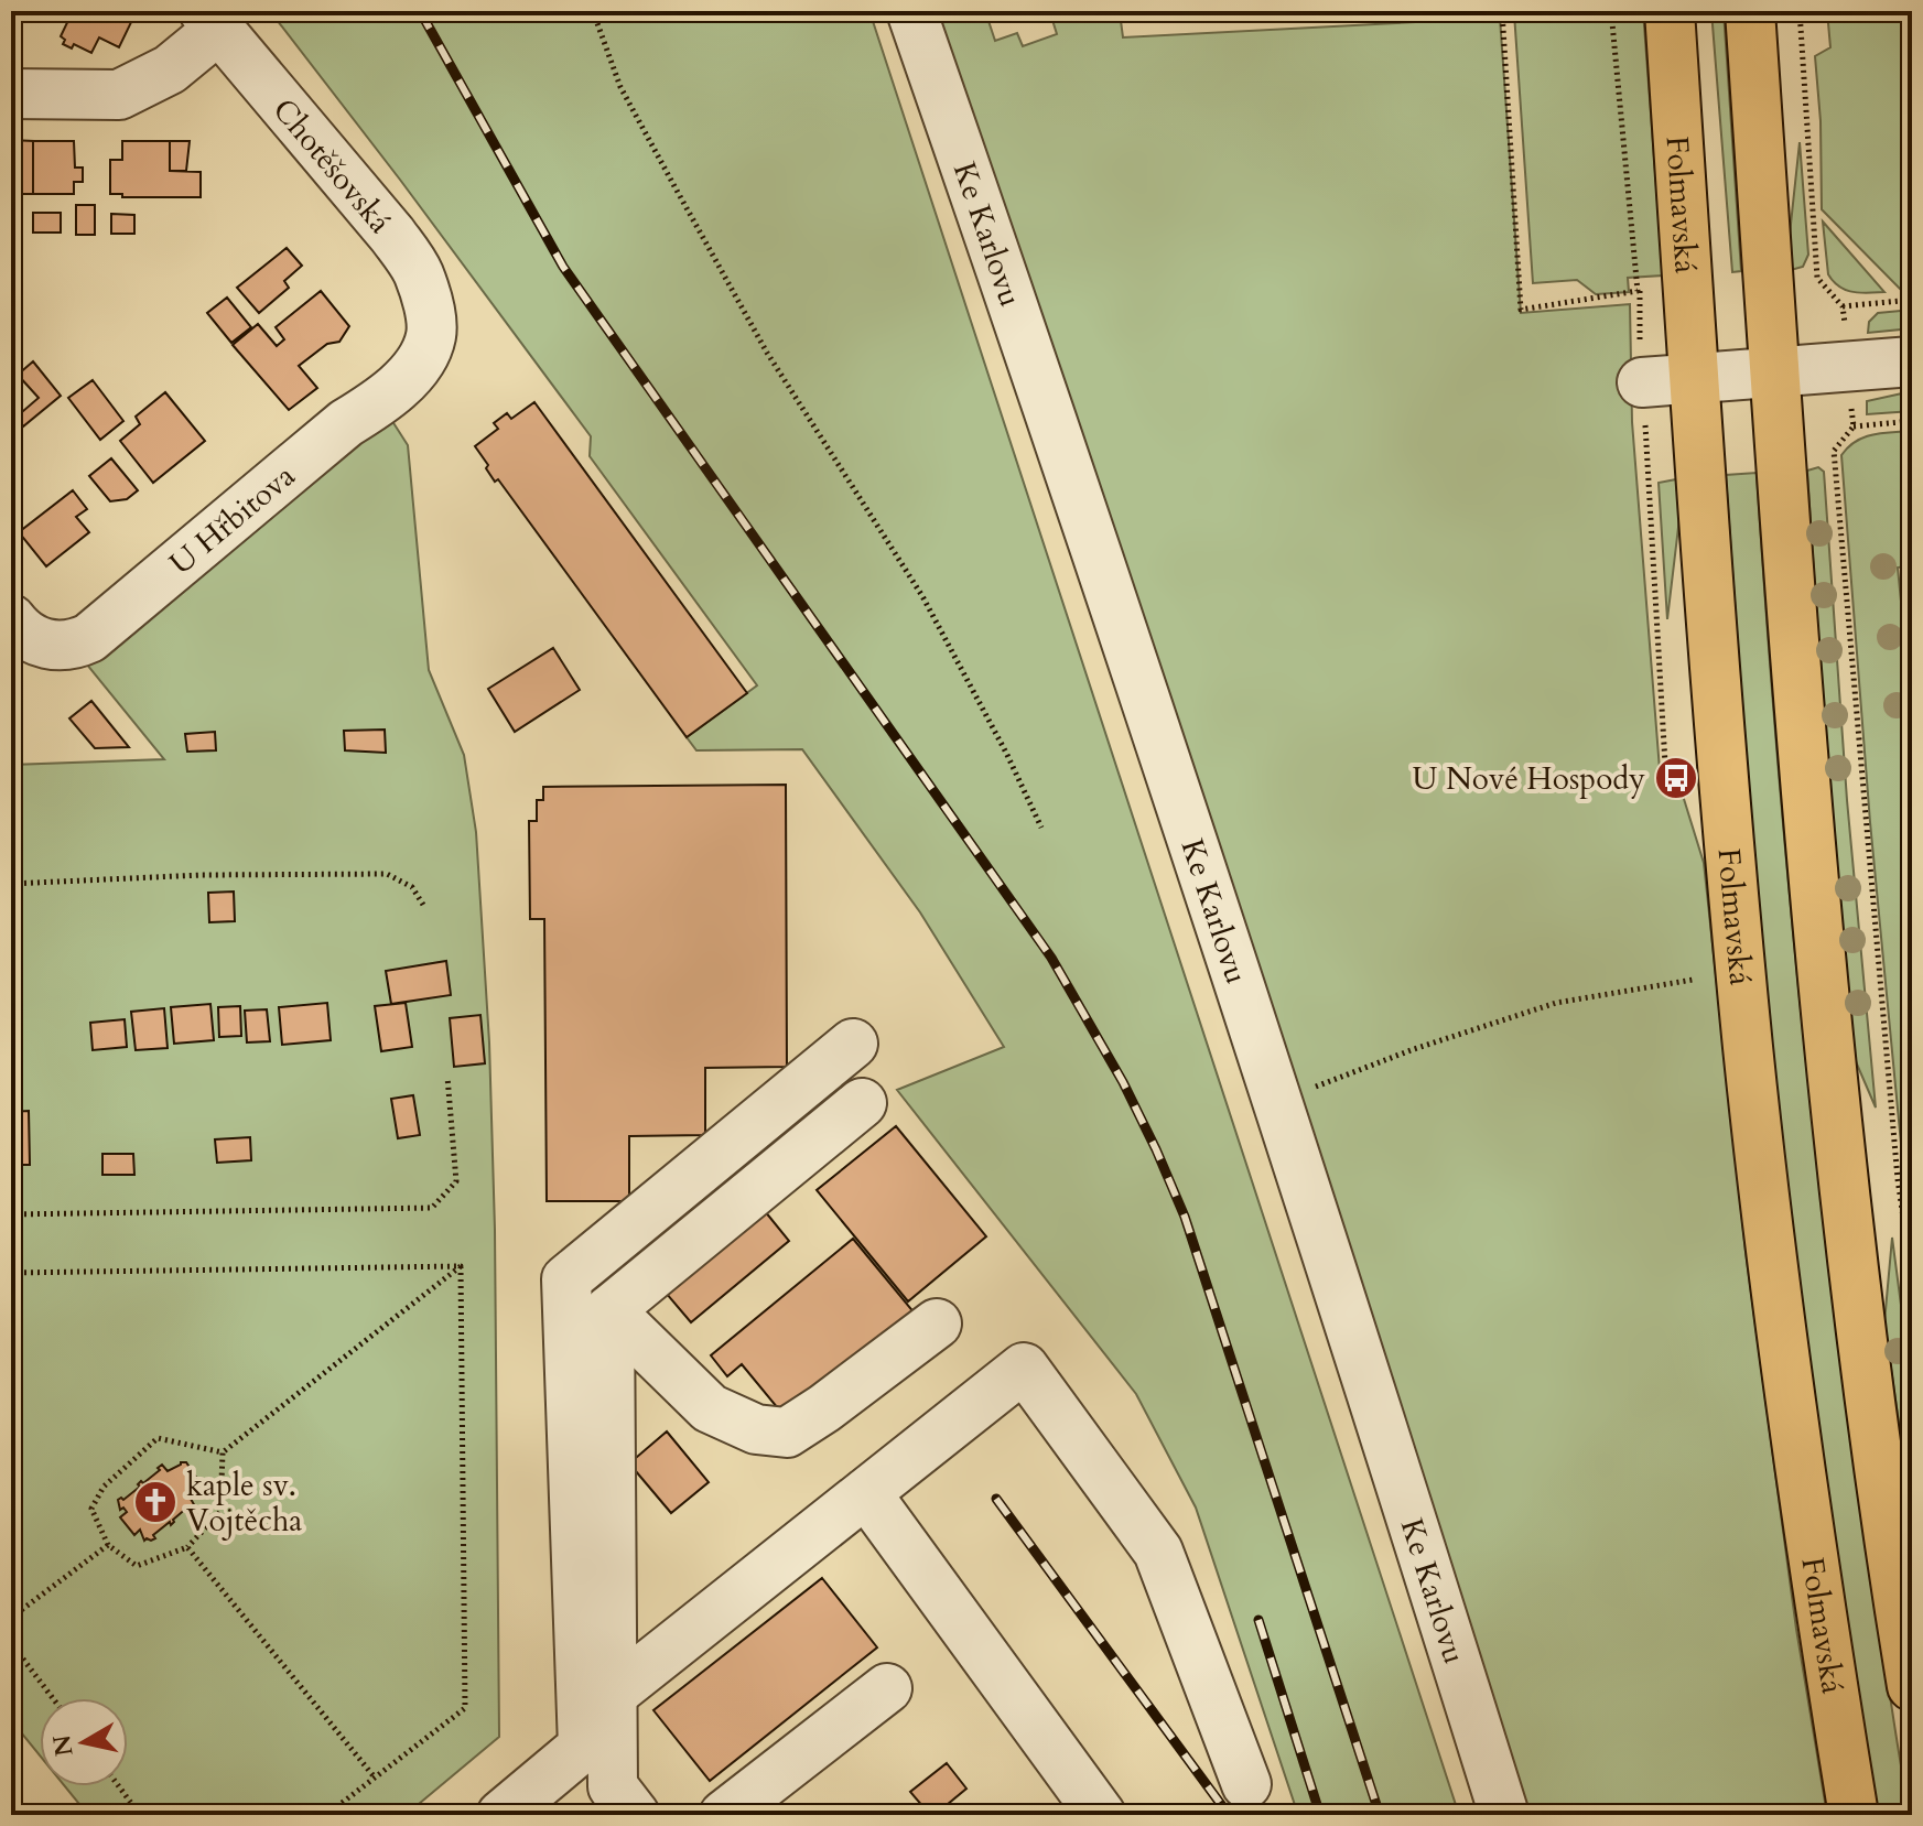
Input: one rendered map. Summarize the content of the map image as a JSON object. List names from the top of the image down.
{
  "streets": {
    "main road": ["Folmavská"],
    "street": ["Chotěšovská", "Ke Karlovu", "U Hřbitova"]
  },
  "crossings": [
    ["Chotěšovská", "U Hřbitova"]
  ],
  "places": {
    "bus stop": ["U Nové Hospody"],
    "church": ["kaple sv. Vojtěcha"]
  },
  "north": "left"
}
